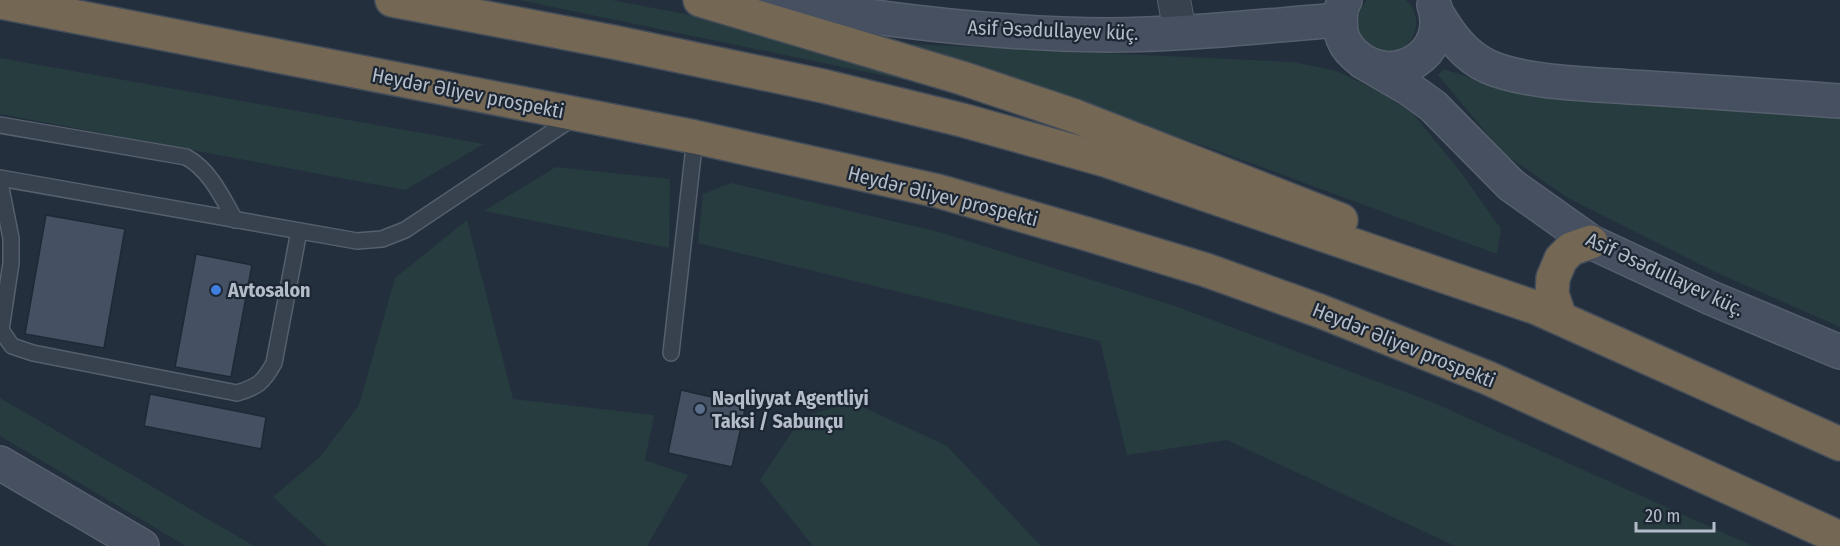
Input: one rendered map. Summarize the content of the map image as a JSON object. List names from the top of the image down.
{
  "streets": {
    "highway": ["Heydər Əliyev prospekti"],
    "main road": ["Asif Əsədullayev küç."]
  },
  "places": ["Avtosalon", "Nəqliyyat Agentliyi Taksi / Sabunçu"],
  "scale_bar": "20 m"
}
